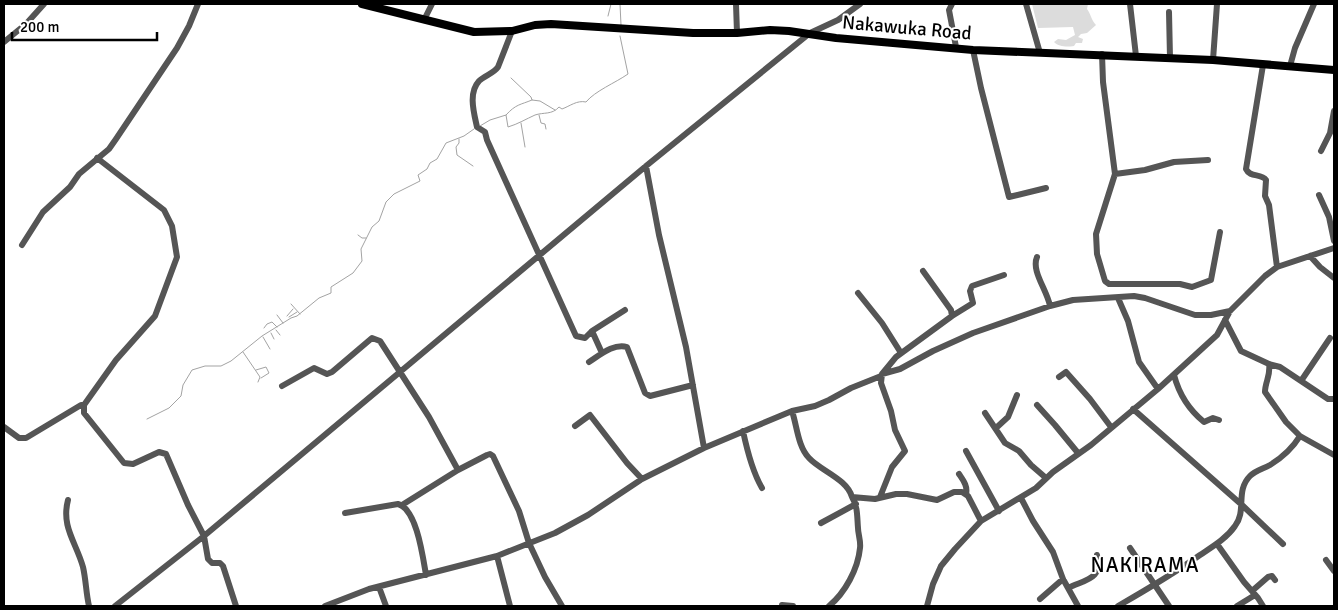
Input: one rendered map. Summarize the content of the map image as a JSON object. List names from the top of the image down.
{
  "streets": {
    "main road": ["Nakawuka Road"]
  },
  "districts": ["NAKIRAMA"],
  "scale_bar": "200 m"
}
